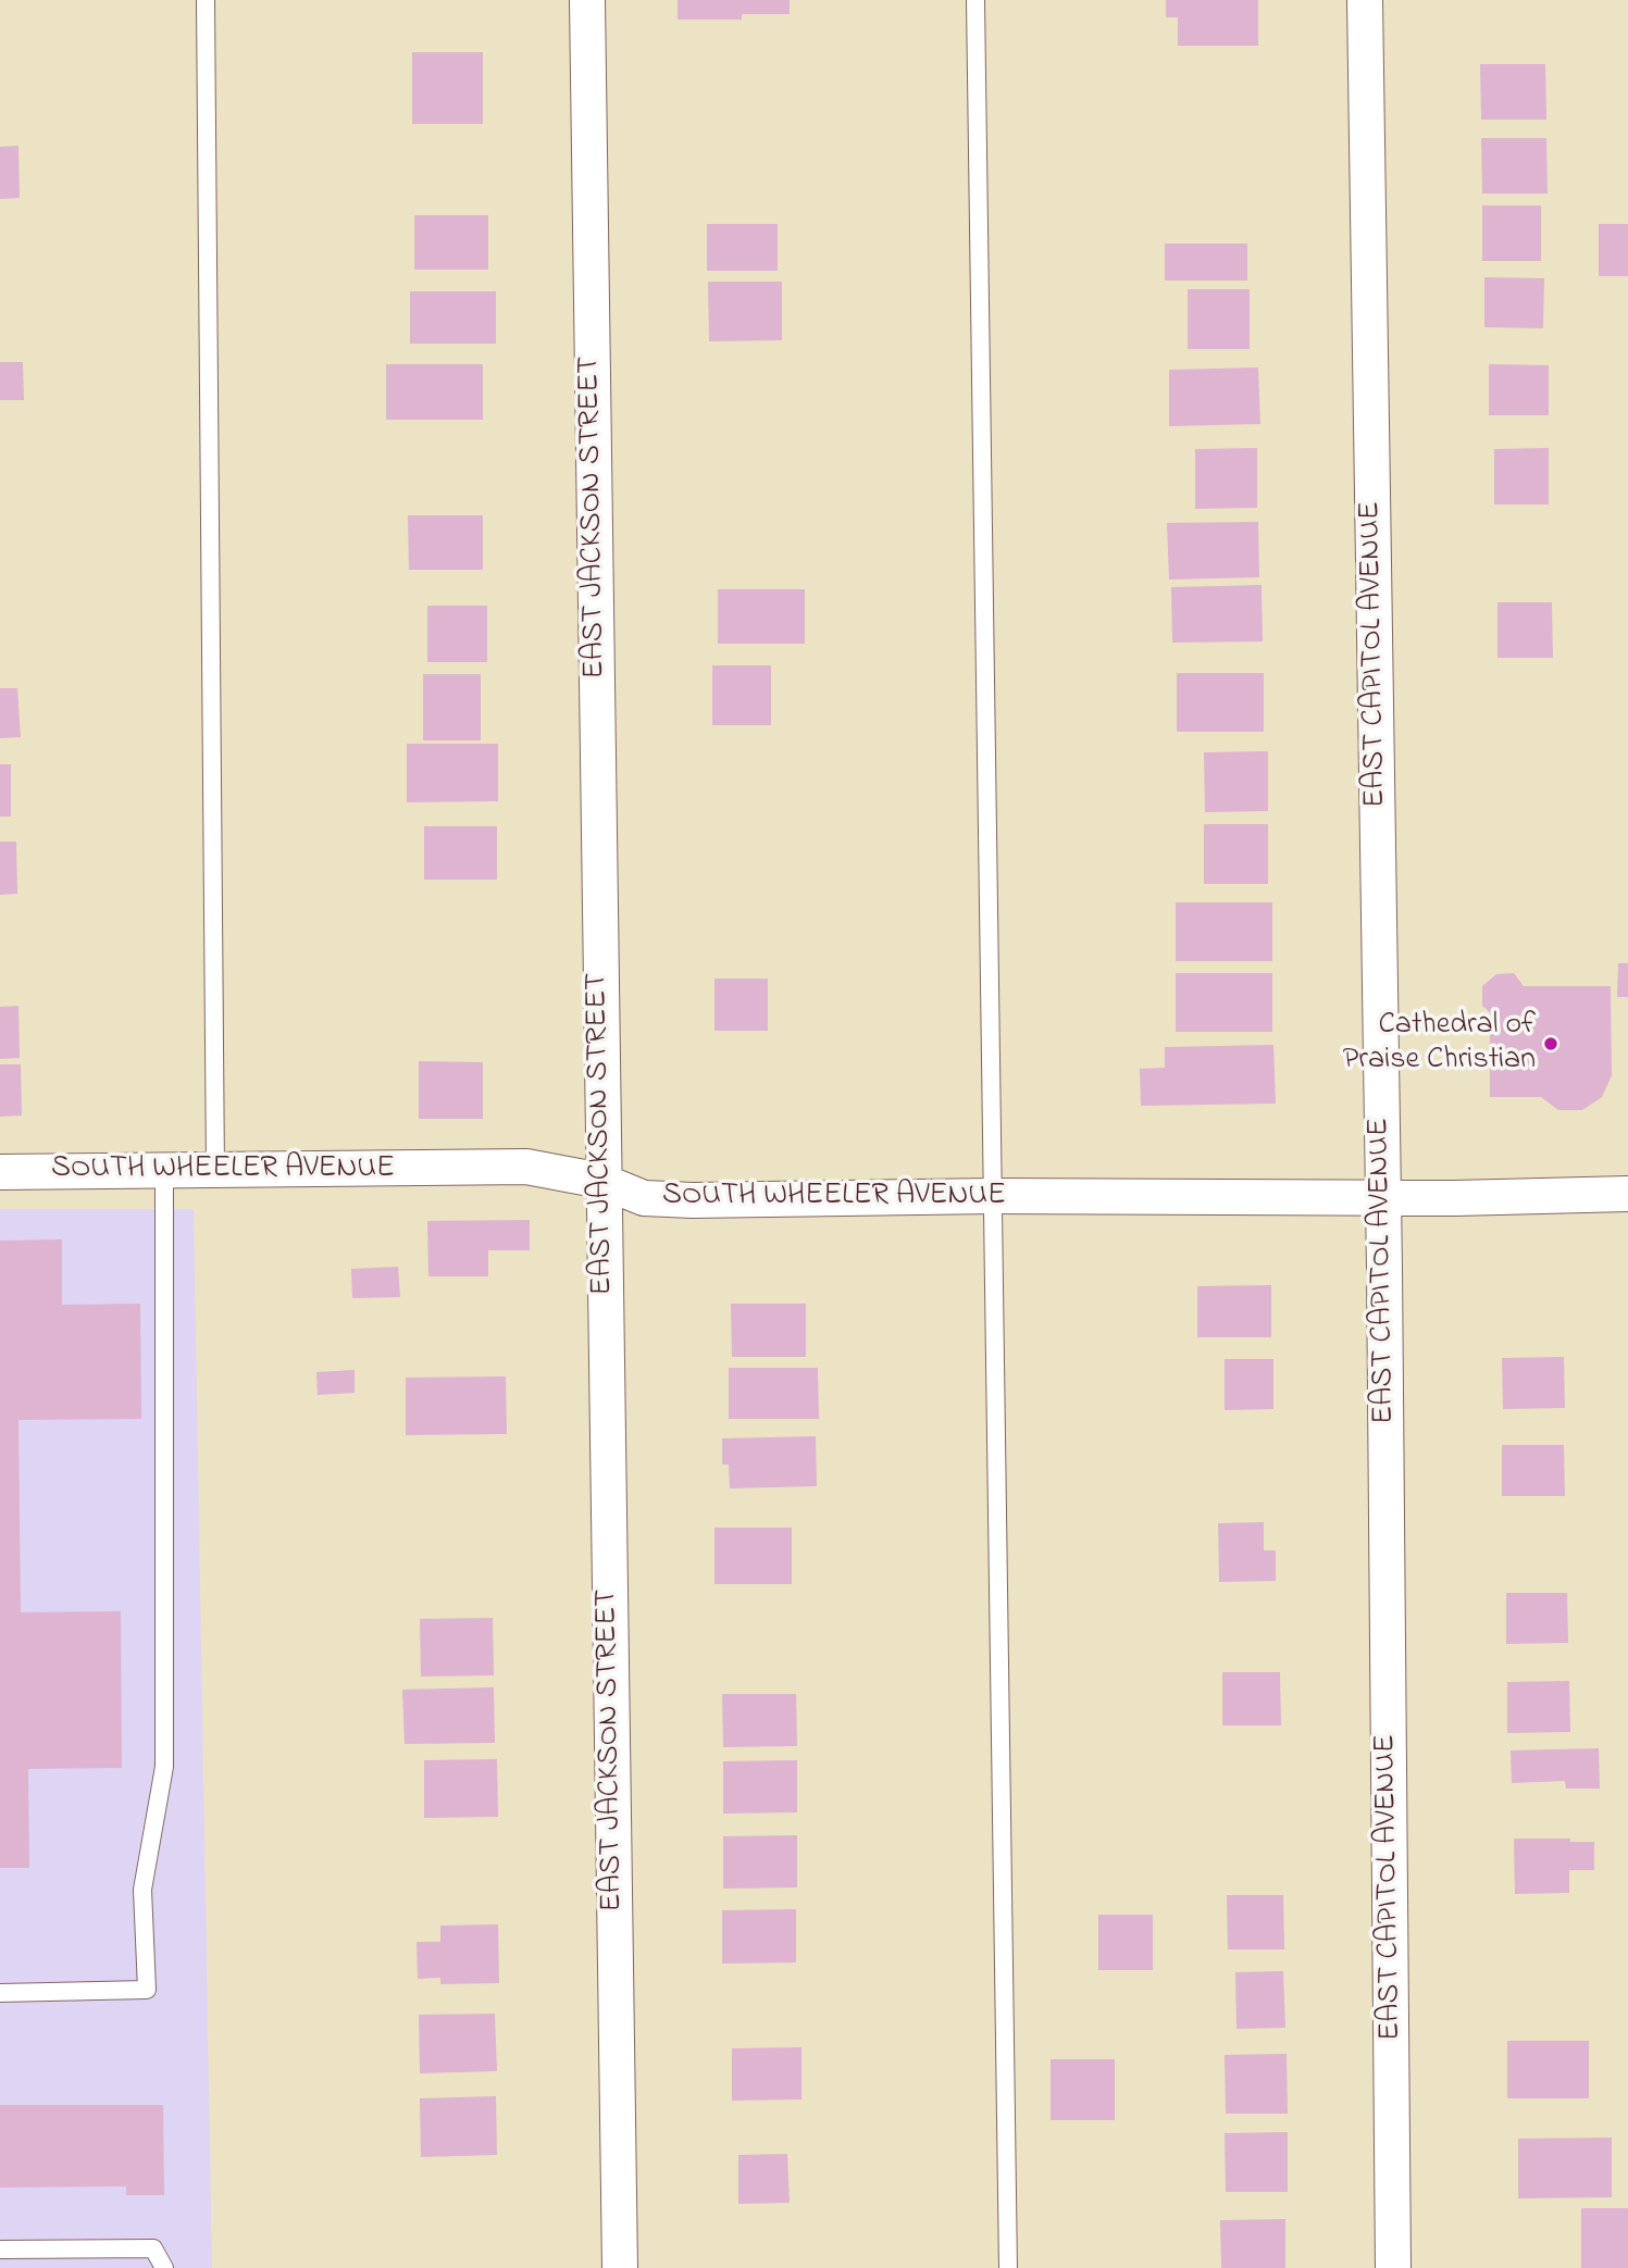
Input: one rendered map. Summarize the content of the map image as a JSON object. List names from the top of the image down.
{
  "streets": {
    "street": ["EAST JACKSON STREET", "EAST CAPITOL AVENUE", "SOUTH WHEELER AVENUE"]
  },
  "crossings": [
    ["EAST JACKSON STREET", "SOUTH WHEELER AVENUE"],
    ["EAST CAPITOL AVENUE", "SOUTH WHEELER AVENUE"]
  ],
  "places": ["Cathedral of Praise Christian"]
}
